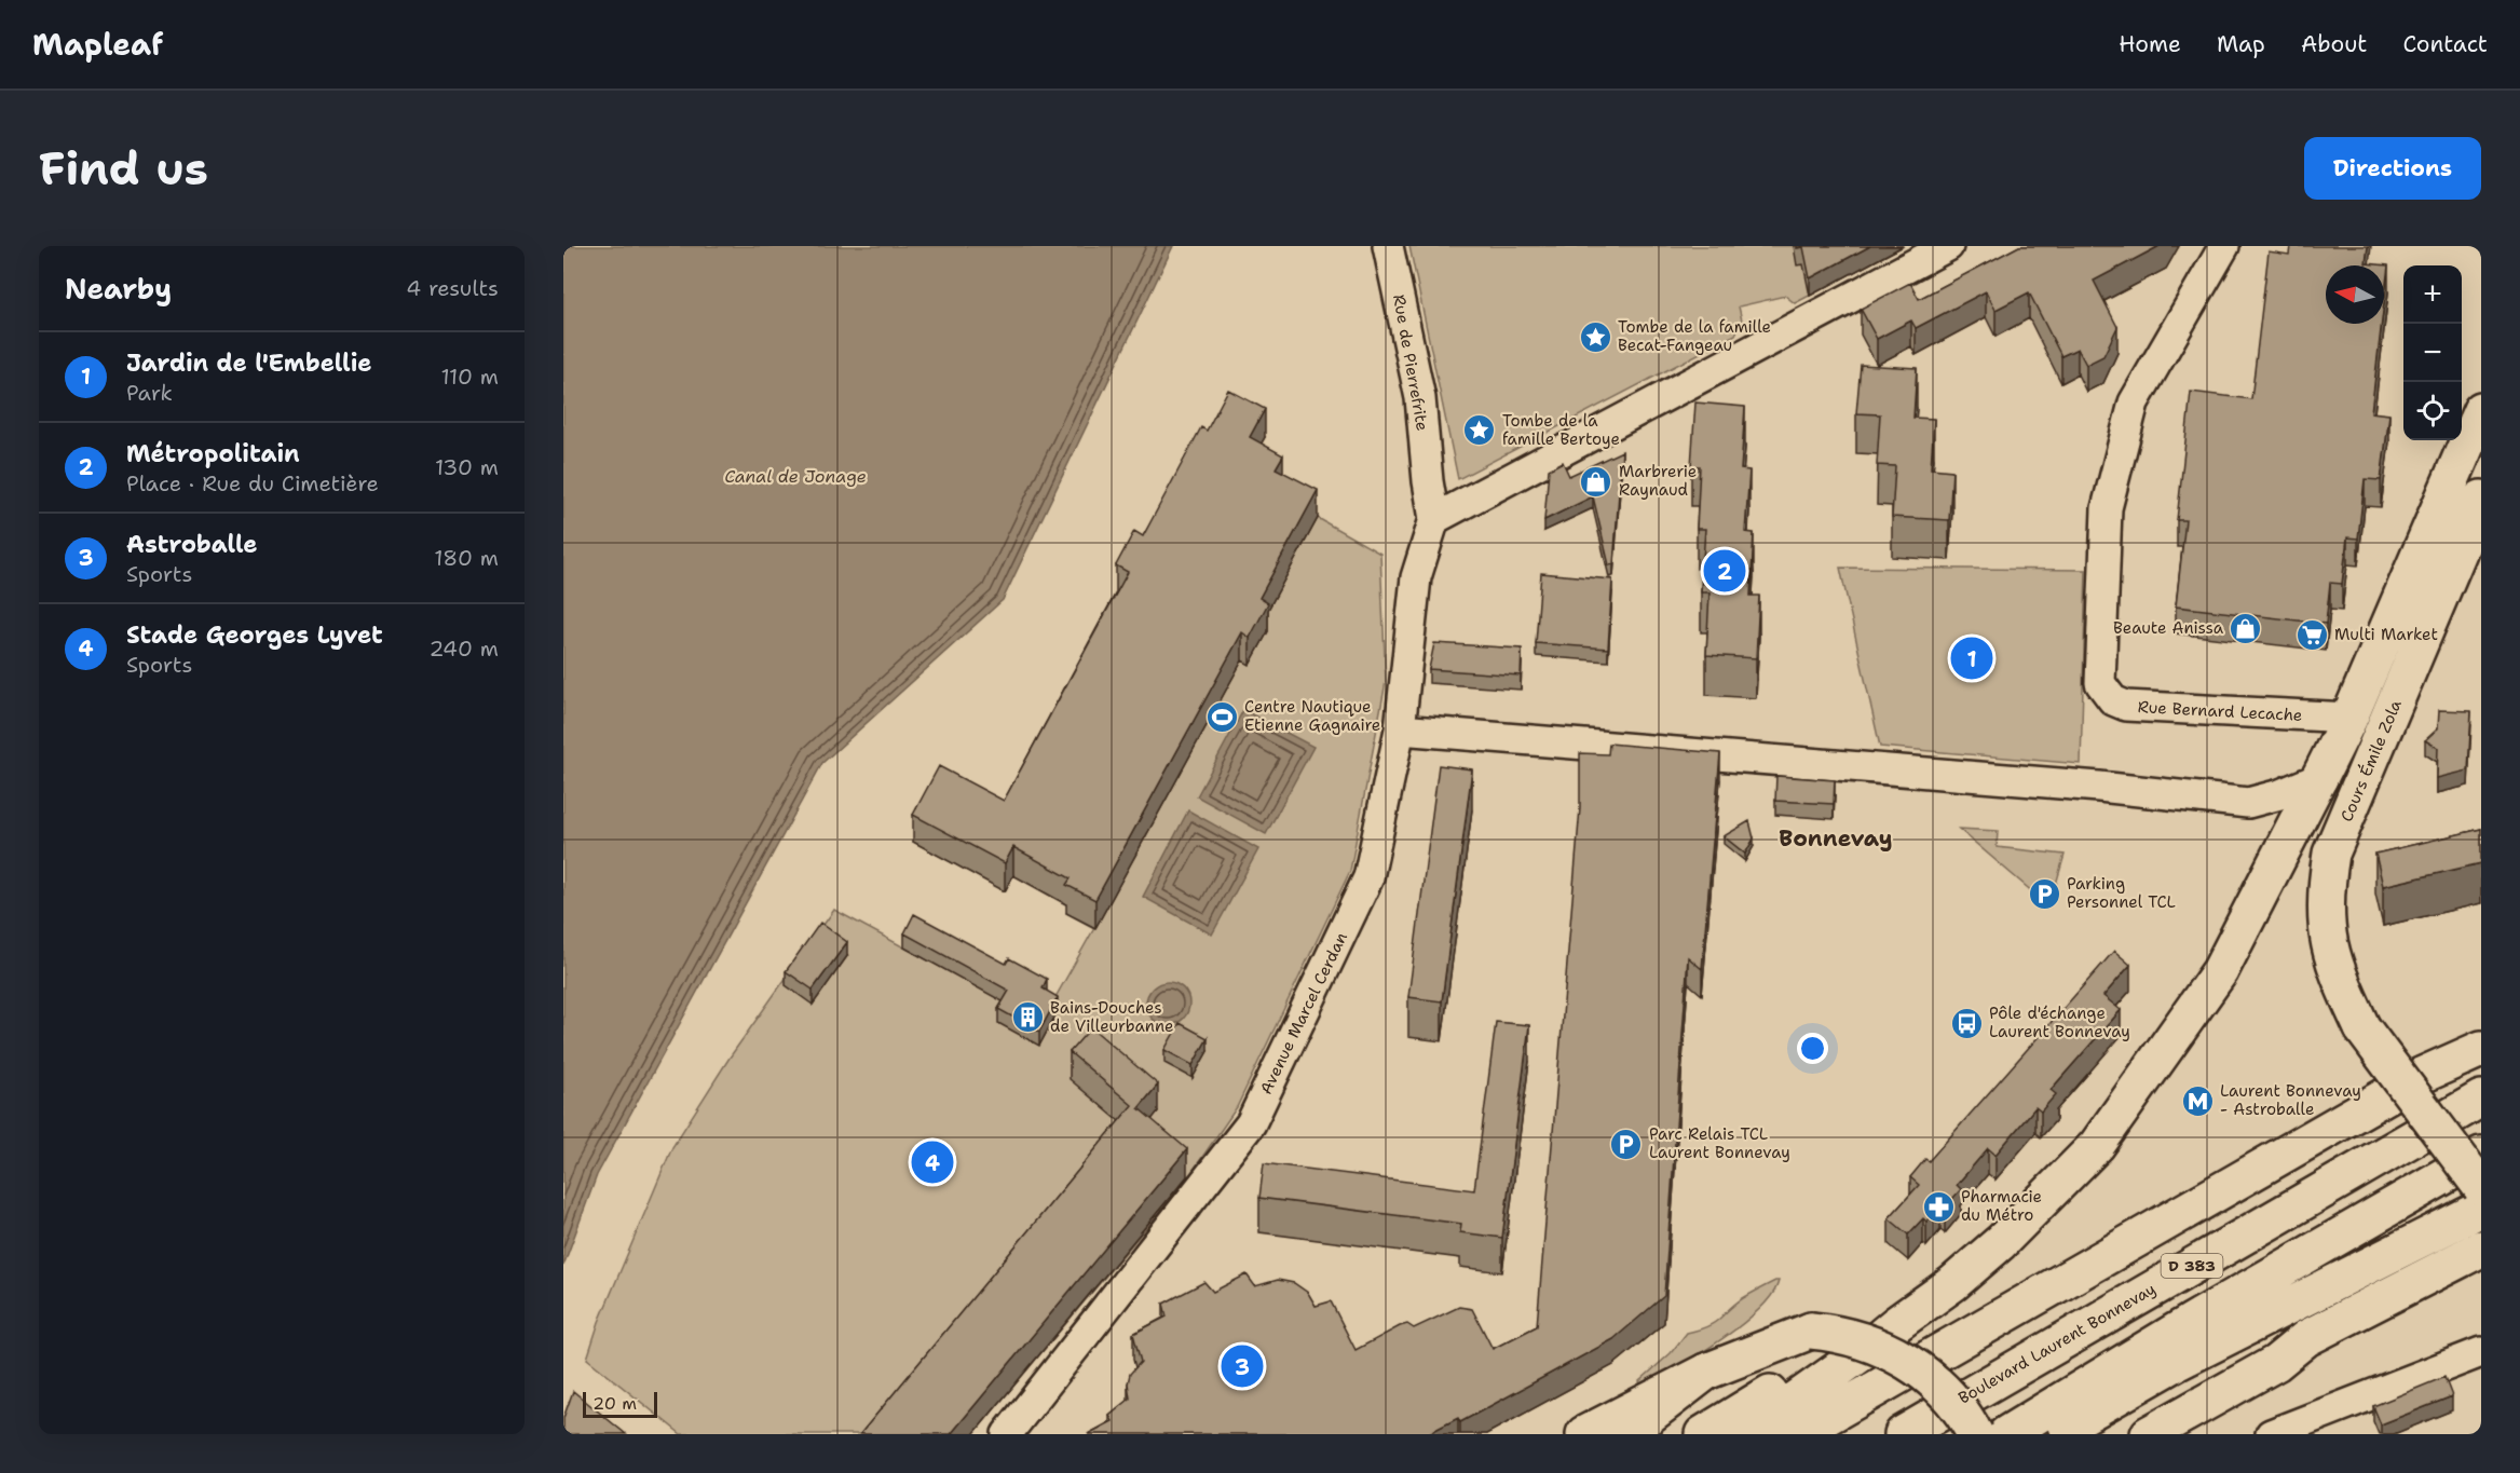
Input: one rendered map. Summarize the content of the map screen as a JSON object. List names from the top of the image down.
{
  "streets": {
    "main road": ["Cours Émile Zola", "D 383", "Boulevard Laurent Bonnevay"],
    "street": ["Rue de Pierrefrite", "Rue Bernard Lecache", "Avenue Marcel Cerdan"]
  },
  "crossings": [
    ["Rue de Pierrefrite", "Avenue Marcel Cerdan"]
  ],
  "districts": ["Bonnevay"],
  "water": ["Canal de Jonage"],
  "places": {
    "place": ["Tombe de la famille Becat-Fangeau", "Tombe de la famille Bertoye"],
    "shop": ["Marbrerie Raynaud", "Beaute Anissa"],
    "supermarket": ["Multi Market"],
    "sports": ["Centre Nautique Etienne Gagnaire"],
    "parking": ["Parking Personnel TCL", "Parc Relais TCL Laurent Bonnevay"],
    "building": ["Bains-Douches de Villeurbanne"],
    "bus stop": ["Pôle d'échange Laurent Bonnevay"],
    "metro station": ["Laurent Bonnevay - Astroballe"],
    "pharmacy": ["Pharmacie du Métro"]
  },
  "scale_bar": "20 m",
  "north": "left",
  "page": {
    "header": "Mapleaf",
    "nav": [
      "Home",
      "Map",
      "About",
      "Contact"
    ],
    "buttons": "Directions",
    "title": "Find us",
    "heading": ["Nearby", "4 results"],
    "map_buttons": ["+", "−"],
    "list": [
      {
        "mark": "1",
        "name": "Jardin de l'Embellie",
        "note": "Park",
        "value": "110 m"
      },
      {
        "mark": "2",
        "name": "Métropolitain",
        "note": "Place · Rue du Cimetière",
        "value": "130 m"
      },
      {
        "mark": "3",
        "name": "Astroballe",
        "note": "Sports",
        "value": "180 m"
      },
      {
        "mark": "4",
        "name": "Stade Georges Lyvet",
        "note": "Sports",
        "value": "240 m"
      }
    ],
    "pins": [
      "2",
      "1",
      "4",
      "3"
    ],
    "scale": "20 m"
  }
}
